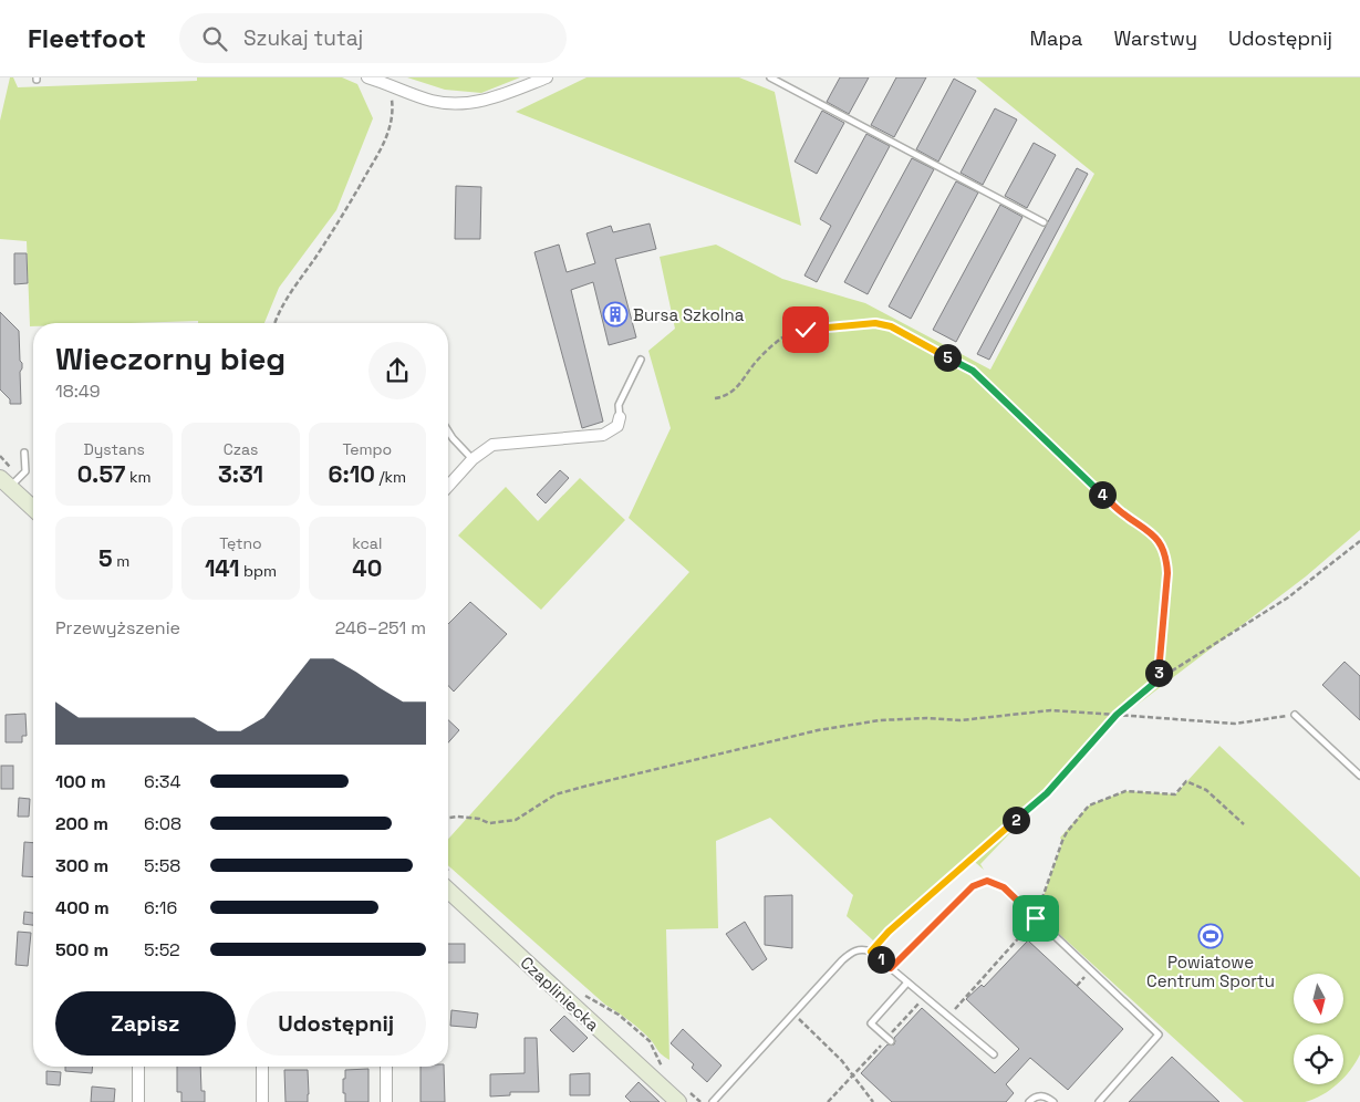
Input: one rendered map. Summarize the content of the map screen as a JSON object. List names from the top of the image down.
{
  "streets": {
    "main road": ["Czapliniecka"]
  },
  "places": {
    "building": ["Bursa Szkolna"],
    "sports": ["Powiatowe Centrum Sportu"]
  },
  "north": "bottom",
  "page": {
    "header": "Fleetfoot",
    "search": "Szukaj tutaj",
    "nav": ["Mapa", "Warstwy", "Udostępnij"],
    "heading": ["Wieczorny bieg", "18:49"],
    "pins": [
      "5",
      "4",
      "3",
      "2",
      "1"
    ],
    "stats": [
      ["Dystans", "0.57 km"],
      ["Czas", "3:31"],
      ["Tempo", "6:10 /km"],
      ["5 m"],
      ["Tętno", "141 bpm"],
      ["kcal", "40"]
    ],
    "chart": ["Przewyższenie", "246–251 m"],
    "list": [
      {
        "name": "100 m",
        "note": "6:34"
      },
      {
        "name": "200 m",
        "note": "6:08"
      },
      {
        "name": "300 m",
        "note": "5:58"
      },
      {
        "name": "400 m",
        "note": "6:16"
      },
      {
        "name": "500 m",
        "note": "5:52"
      }
    ],
    "buttons": ["Zapisz", "Udostępnij"]
  }
}
